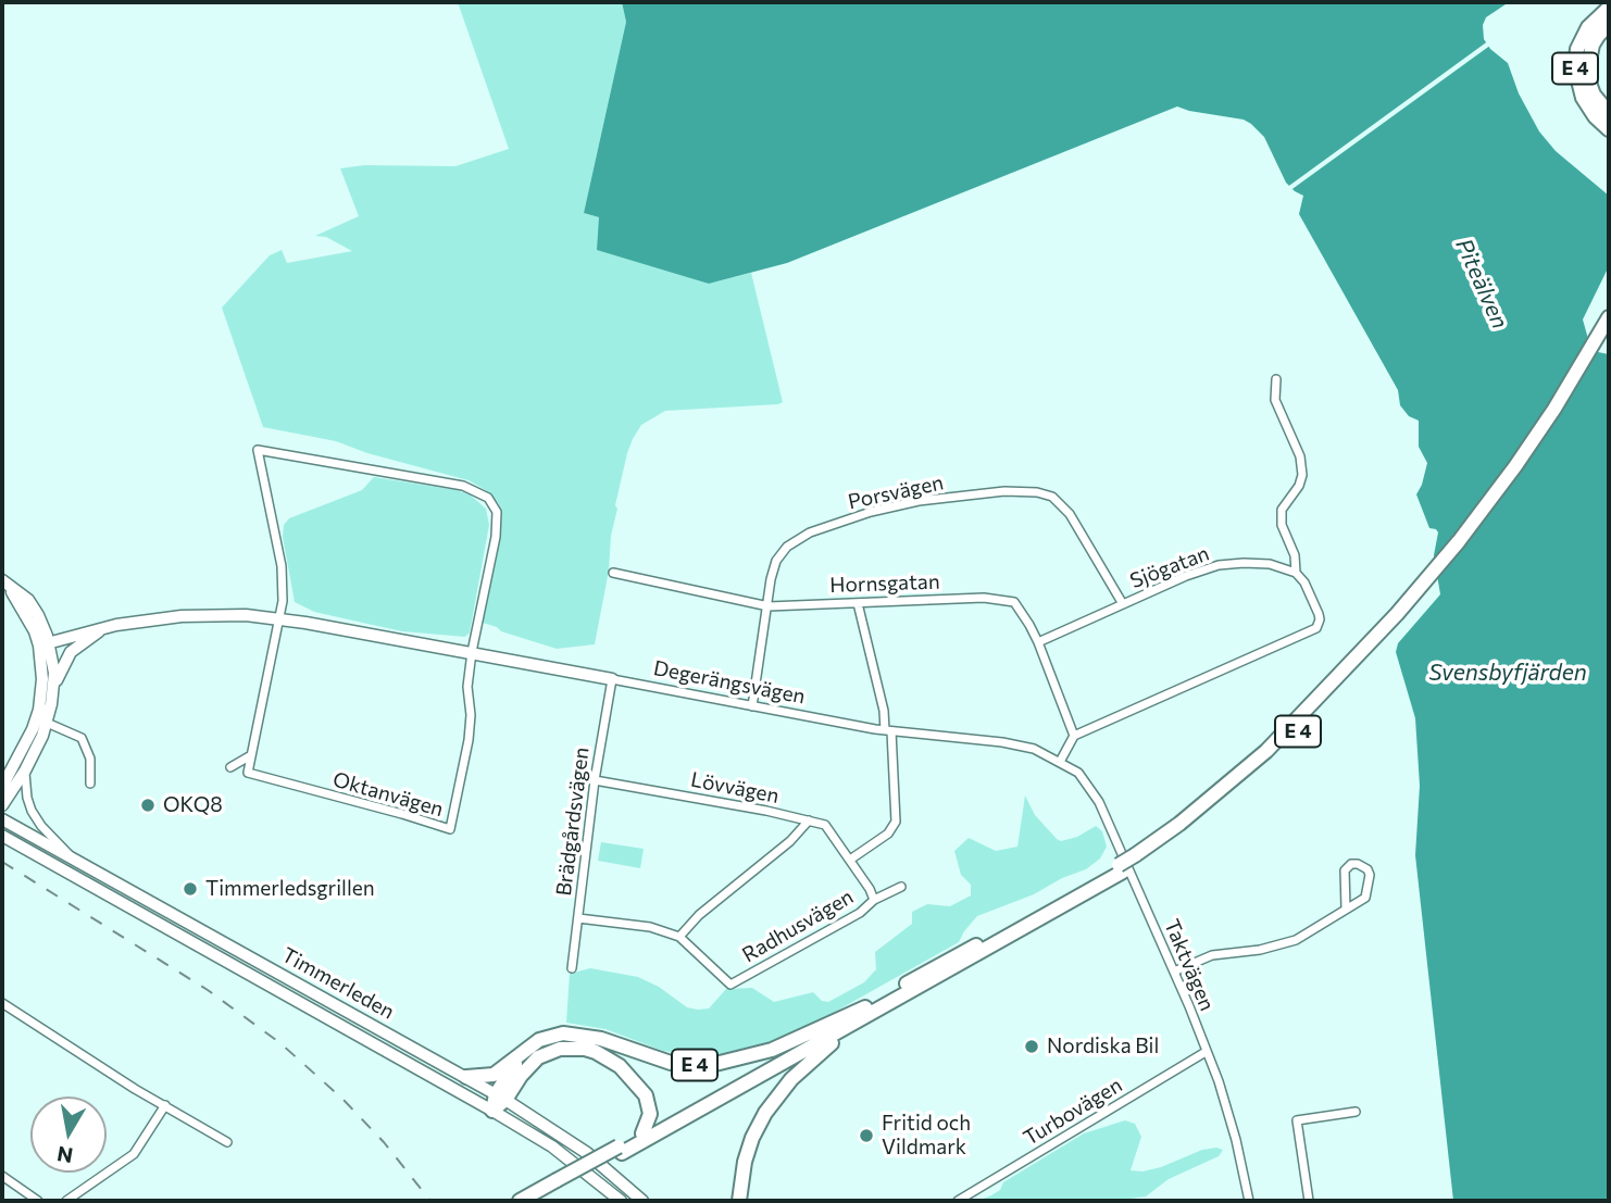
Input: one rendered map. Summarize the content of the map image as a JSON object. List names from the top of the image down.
{
  "streets": {
    "highway": ["E 4"],
    "main road": ["Degerängsvägen", "Timmerleden"],
    "street": [
      "Porsvägen",
      "Sjögatan",
      "Hornsgatan",
      "Lövvägen",
      "Oktanvägen",
      "Brädgårdsvägen",
      "Radhusvägen",
      "Taktvägen",
      "Turbovägen"
    ]
  },
  "crossings": [
    ["E 4", "Timmerleden"],
    ["Porsvägen", "Sjögatan"],
    ["Porsvägen", "Hornsgatan"],
    ["Porsvägen", "Degerängsvägen"],
    ["Sjögatan", "Hornsgatan"],
    ["Degerängsvägen", "Oktanvägen"],
    ["Degerängsvägen", "Brädgårdsvägen"],
    ["Degerängsvägen", "Taktvägen"],
    ["Lövvägen", "Brädgårdsvägen"],
    ["Lövvägen", "Radhusvägen"],
    ["Brädgårdsvägen", "Radhusvägen"],
    ["Taktvägen", "Turbovägen"]
  ],
  "water": ["Piteälven", "Svensbyfjärden"],
  "places": [
    "OKQ8",
    "Timmerledsgrillen",
    "Nordiska Bil",
    "Fritid och Vildmark"
  ],
  "north": "bottom"
}
